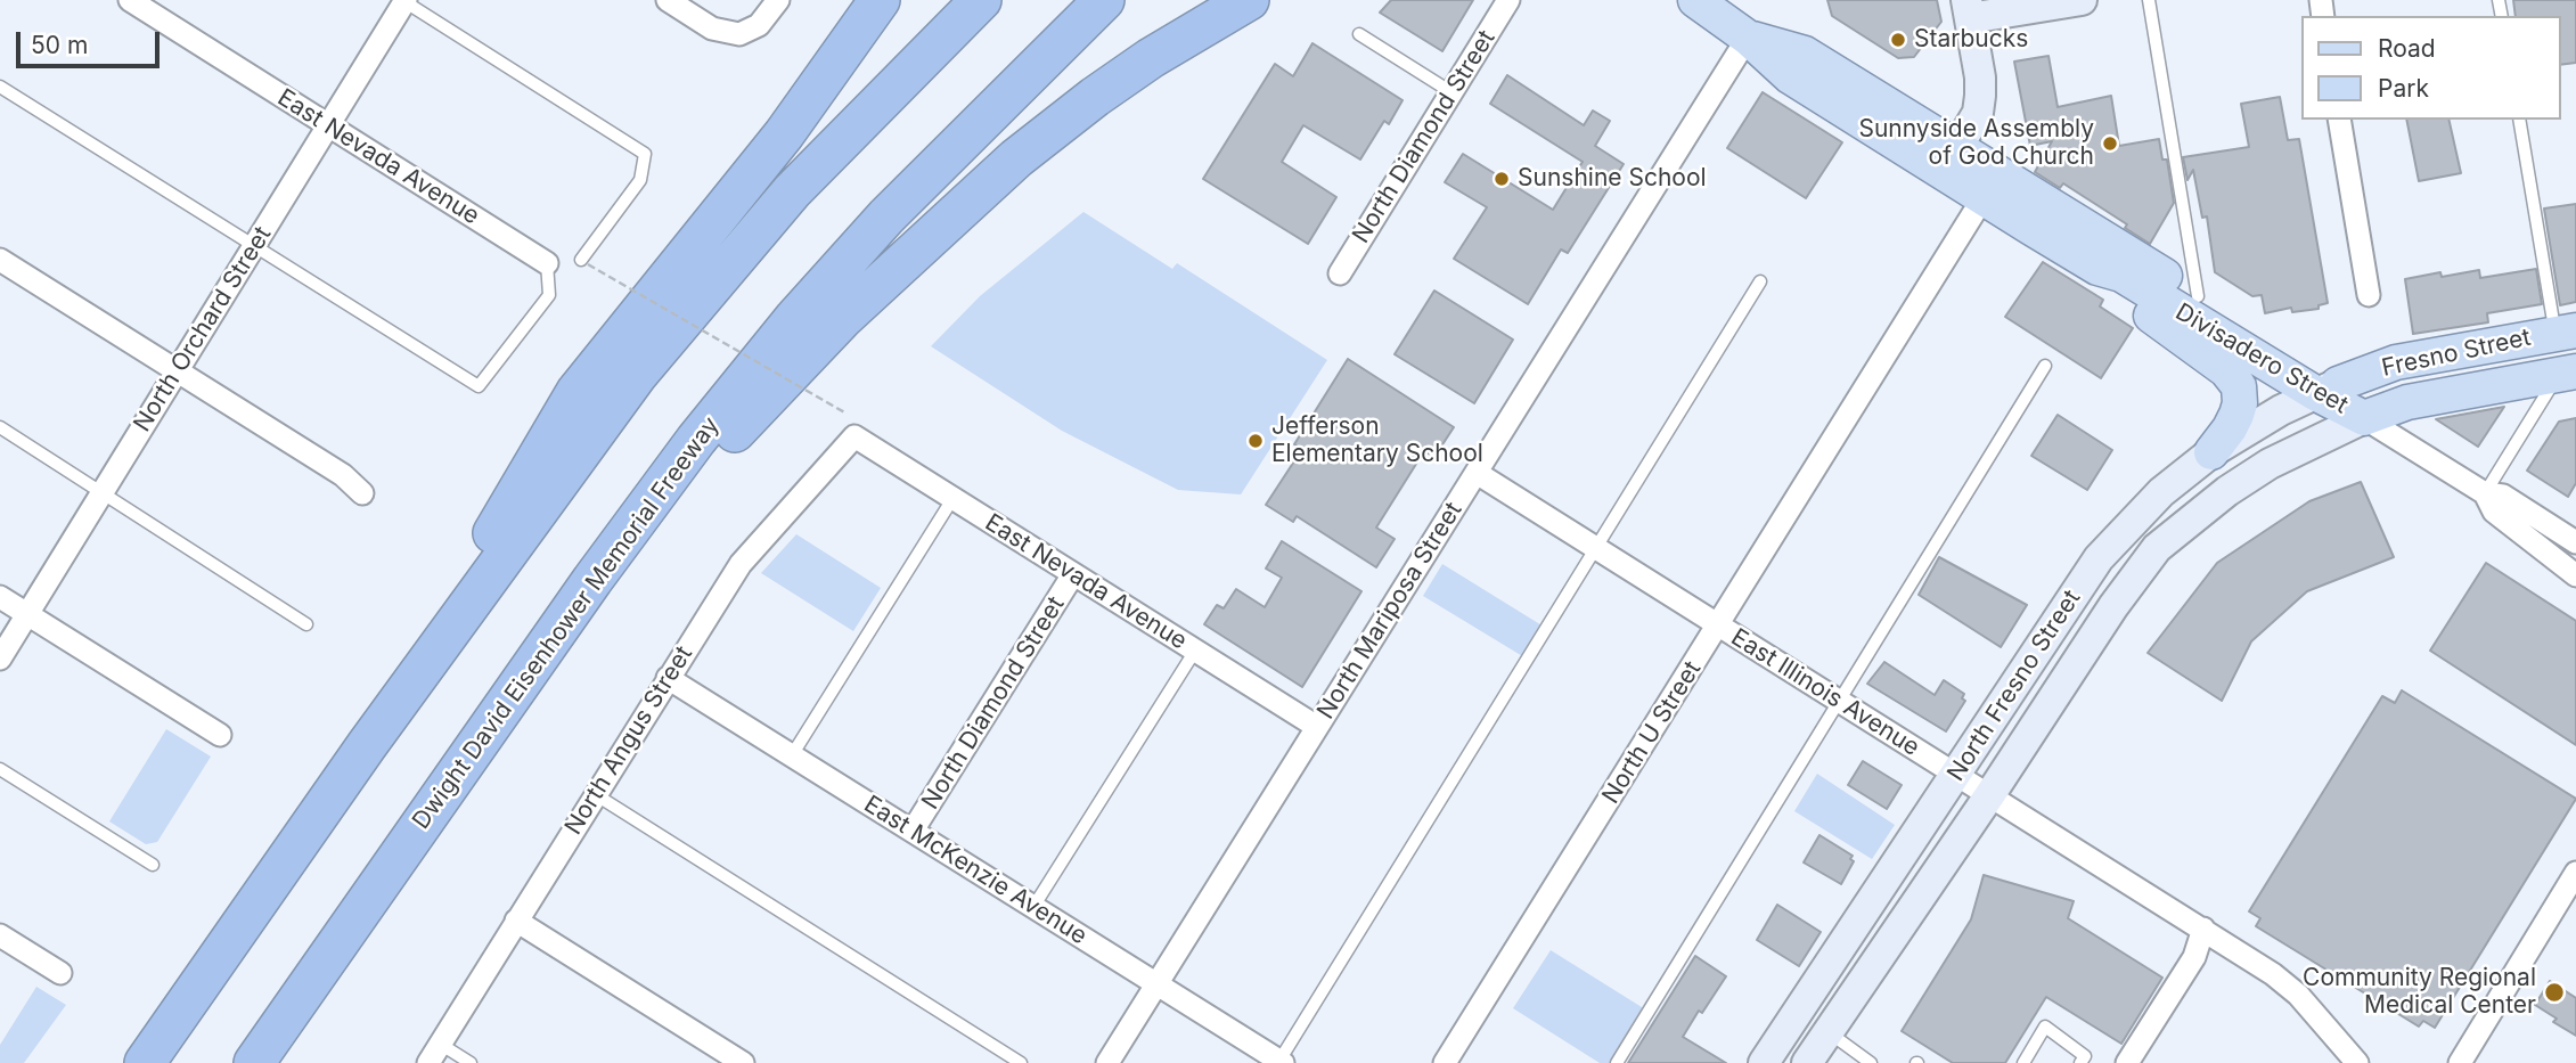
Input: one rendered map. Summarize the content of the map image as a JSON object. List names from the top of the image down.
{
  "streets": {
    "highway": ["Dwight David Eisenhower Memorial Freeway"],
    "main road": ["Fresno Street", "Divisadero Street", "North Fresno Street"],
    "street": [
      "North Diamond Street",
      "East Nevada Avenue",
      "North Orchard Street",
      "North Mariposa Street",
      "East Illinois Avenue",
      "North U Street",
      "North Angus Street",
      "East McKenzie Avenue"
    ]
  },
  "crossings": [
    ["North Diamond Street", "East Nevada Avenue"],
    ["North Diamond Street", "East McKenzie Avenue"],
    ["East Nevada Avenue", "North Orchard Street"],
    ["East Nevada Avenue", "North Mariposa Street"],
    ["East Nevada Avenue", "North Angus Street"],
    ["Fresno Street", "Divisadero Street"],
    ["Fresno Street", "North Fresno Street"],
    ["Divisadero Street", "North Mariposa Street"],
    ["Divisadero Street", "North Fresno Street"],
    ["Divisadero Street", "North U Street"],
    ["North Mariposa Street", "East Illinois Avenue"],
    ["North Mariposa Street", "East McKenzie Avenue"],
    ["North Fresno Street", "East Illinois Avenue"],
    ["East Illinois Avenue", "North U Street"],
    ["North Angus Street", "East McKenzie Avenue"]
  ],
  "places": [
    "Starbucks",
    "Sunnyside Assembly of God Church",
    "Sunshine School",
    "Jefferson Elementary School",
    "Community Regional Medical Center"
  ],
  "legend": ["Road", "Park"],
  "scale_bar": "50 m"
}
